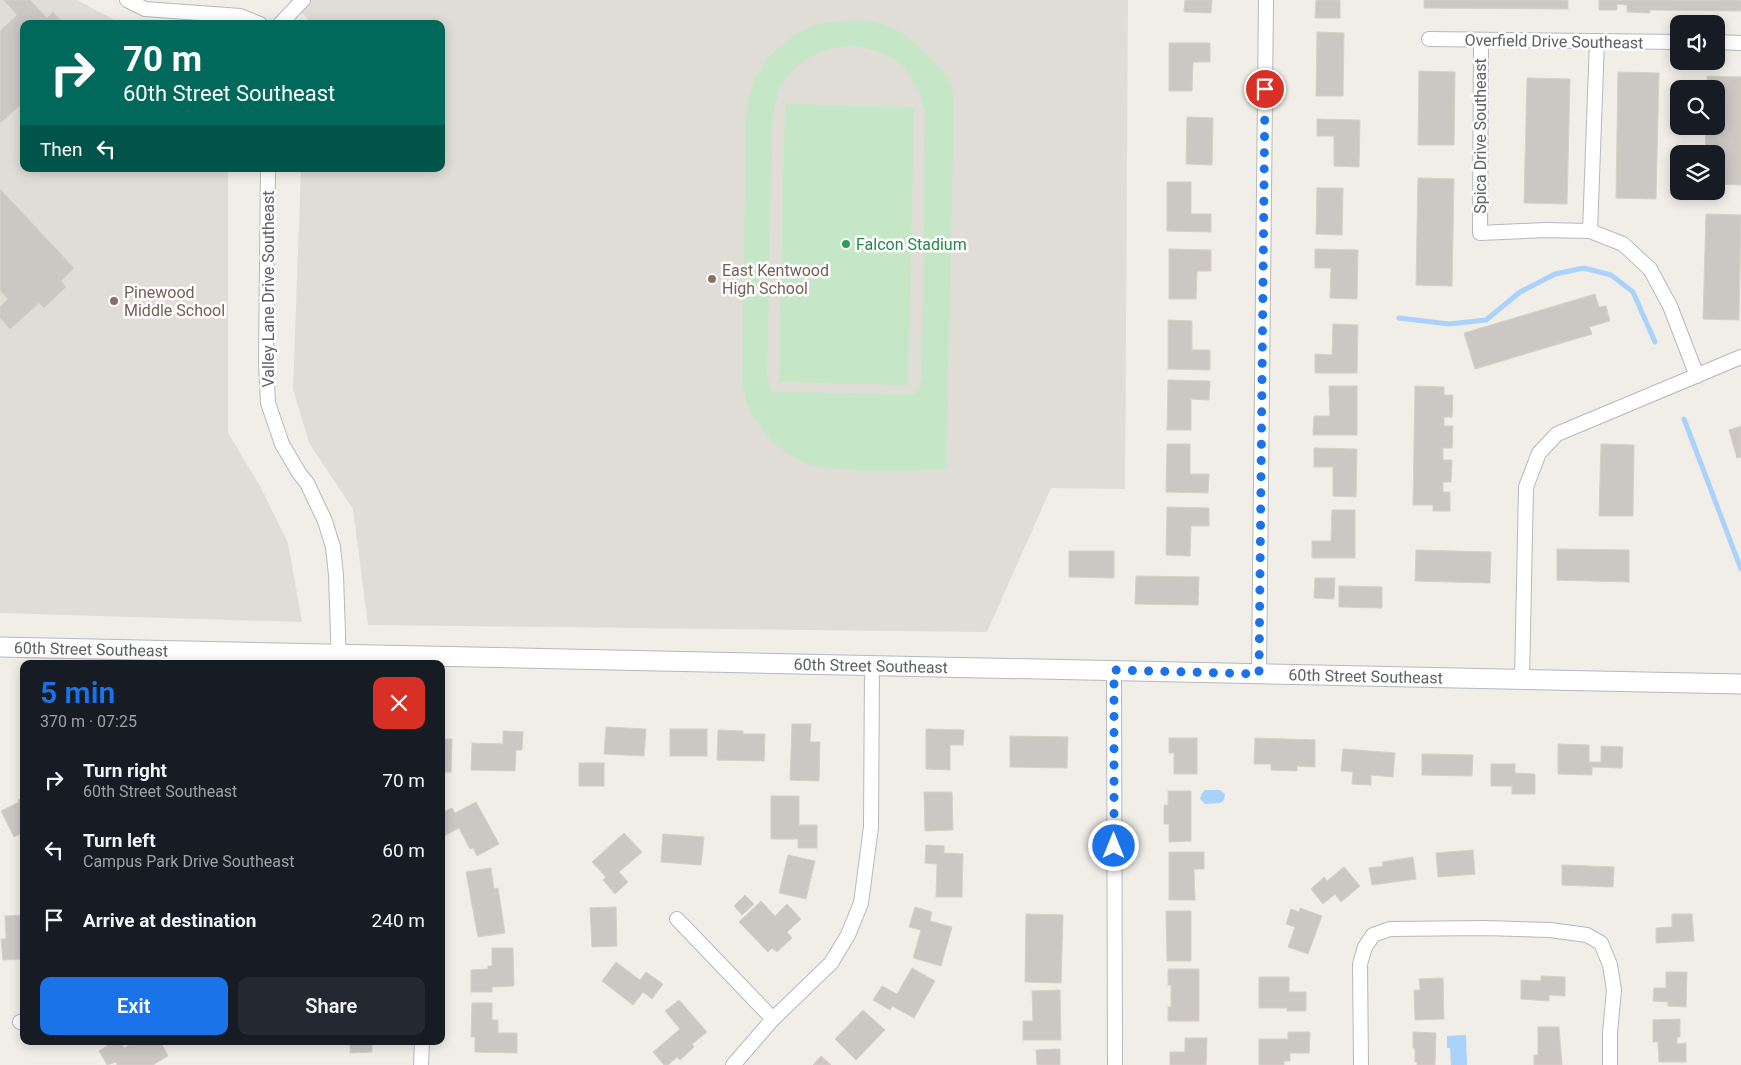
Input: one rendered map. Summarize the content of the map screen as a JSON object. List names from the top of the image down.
{
  "streets": {
    "main road": ["60th Street Southeast"],
    "street": ["Overfield Drive Southeast", "Spica Drive Southeast", "Valley Lane Drive Southeast"]
  },
  "crossings": [
    ["Overfield Drive Southeast", "Spica Drive Southeast"],
    ["Valley Lane Drive Southeast", "60th Street Southeast"]
  ],
  "places": ["Falcon Stadium", "East Kentwood High School", "Pinewood Middle School"],
  "page": {
    "turn": ["70 m", "60th Street Southeast"],
    "then": "Then",
    "heading": ["5 min", "370 m · 07:25"],
    "list": [
      {
        "name": "Turn right",
        "note": "60th Street Southeast",
        "value": "70 m"
      },
      {
        "name": "Turn left",
        "note": "Campus Park Drive Southeast",
        "value": "60 m"
      },
      {
        "name": "Arrive at destination",
        "value": "240 m"
      }
    ],
    "buttons": ["Exit", "Share"]
  }
}
